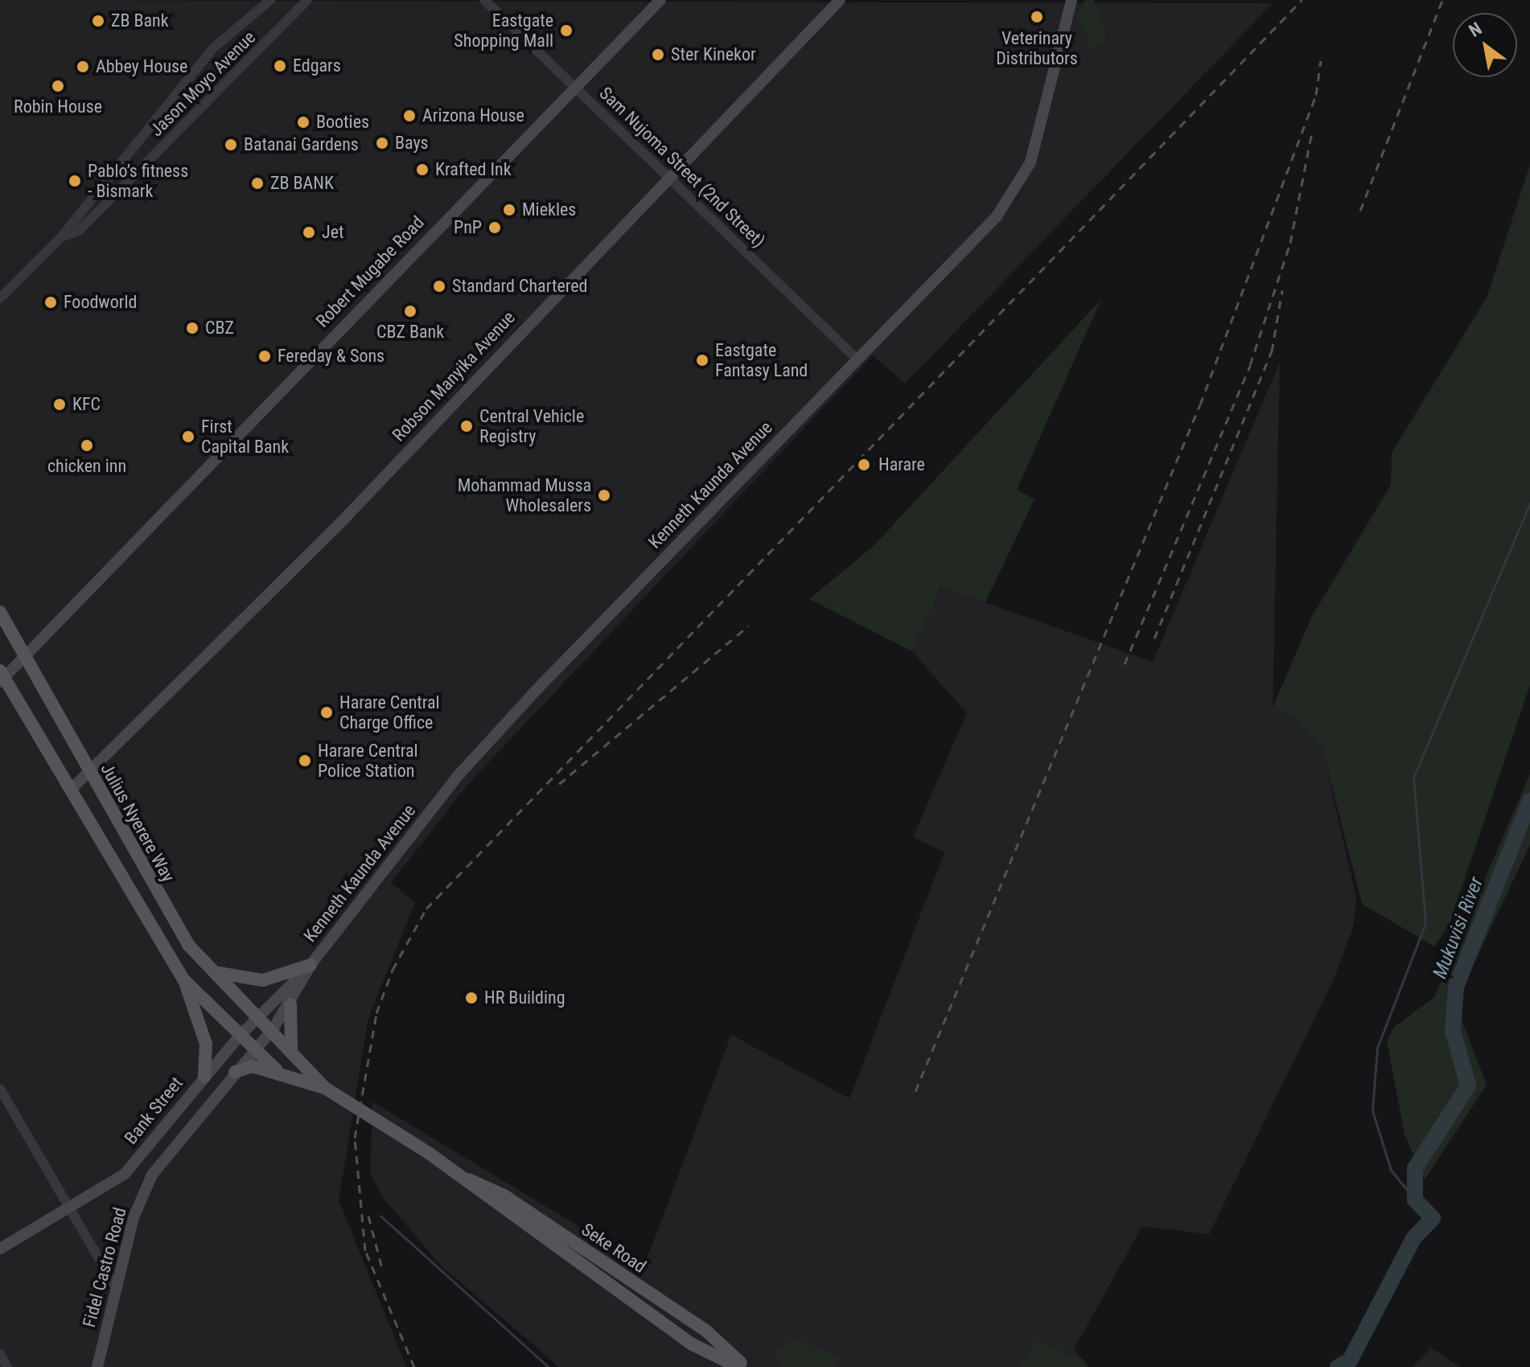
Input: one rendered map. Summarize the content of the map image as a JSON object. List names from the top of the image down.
{
  "streets": {
    "main road": [
      "Robert Mugabe Road",
      "Robson Manyika Avenue",
      "Kenneth Kaunda Avenue",
      "Julius Nyerere Way",
      "Bank Street",
      "Seke Road",
      "Fidel Castro Road"
    ],
    "street": ["Jason Moyo Avenue", "Sam Nujoma Street (2nd Street)"]
  },
  "crossings": [
    ["Sam Nujoma Street (2nd Street)", "Robert Mugabe Road"],
    ["Sam Nujoma Street (2nd Street)", "Robson Manyika Avenue"],
    ["Sam Nujoma Street (2nd Street)", "Kenneth Kaunda Avenue"],
    ["Robert Mugabe Road", "Julius Nyerere Way"],
    ["Robson Manyika Avenue", "Julius Nyerere Way"],
    ["Kenneth Kaunda Avenue", "Bank Street"],
    ["Kenneth Kaunda Avenue", "Fidel Castro Road"],
    ["Julius Nyerere Way", "Bank Street"],
    ["Julius Nyerere Way", "Seke Road"],
    ["Julius Nyerere Way", "Fidel Castro Road"],
    ["Bank Street", "Fidel Castro Road"]
  ],
  "water": ["Mukuvisi River"],
  "places": [
    "Veterinary Distributors",
    "ZB Bank",
    "Eastgate Shopping Mall",
    "Ster Kinekor",
    "Edgars",
    "Abbey House",
    "Robin House",
    "Arizona House",
    "Booties",
    "Bays",
    "Batanai Gardens",
    "Krafted Ink",
    "Pablo’s fitness - Bismark",
    "ZB BANK",
    "Miekles",
    "PnP",
    "Jet",
    "Standard Chartered",
    "Foodworld",
    "CBZ Bank",
    "CBZ",
    "Fereday & Sons",
    "Eastgate Fantasy Land",
    "KFC",
    "Central Vehicle Registry",
    "First Capital Bank",
    "chicken inn",
    "Harare",
    "Mohammad Mussa Wholesalers",
    "Harare Central Charge Office",
    "Harare Central Police Station",
    "HR Building"
  ],
  "north": "top left"
}
